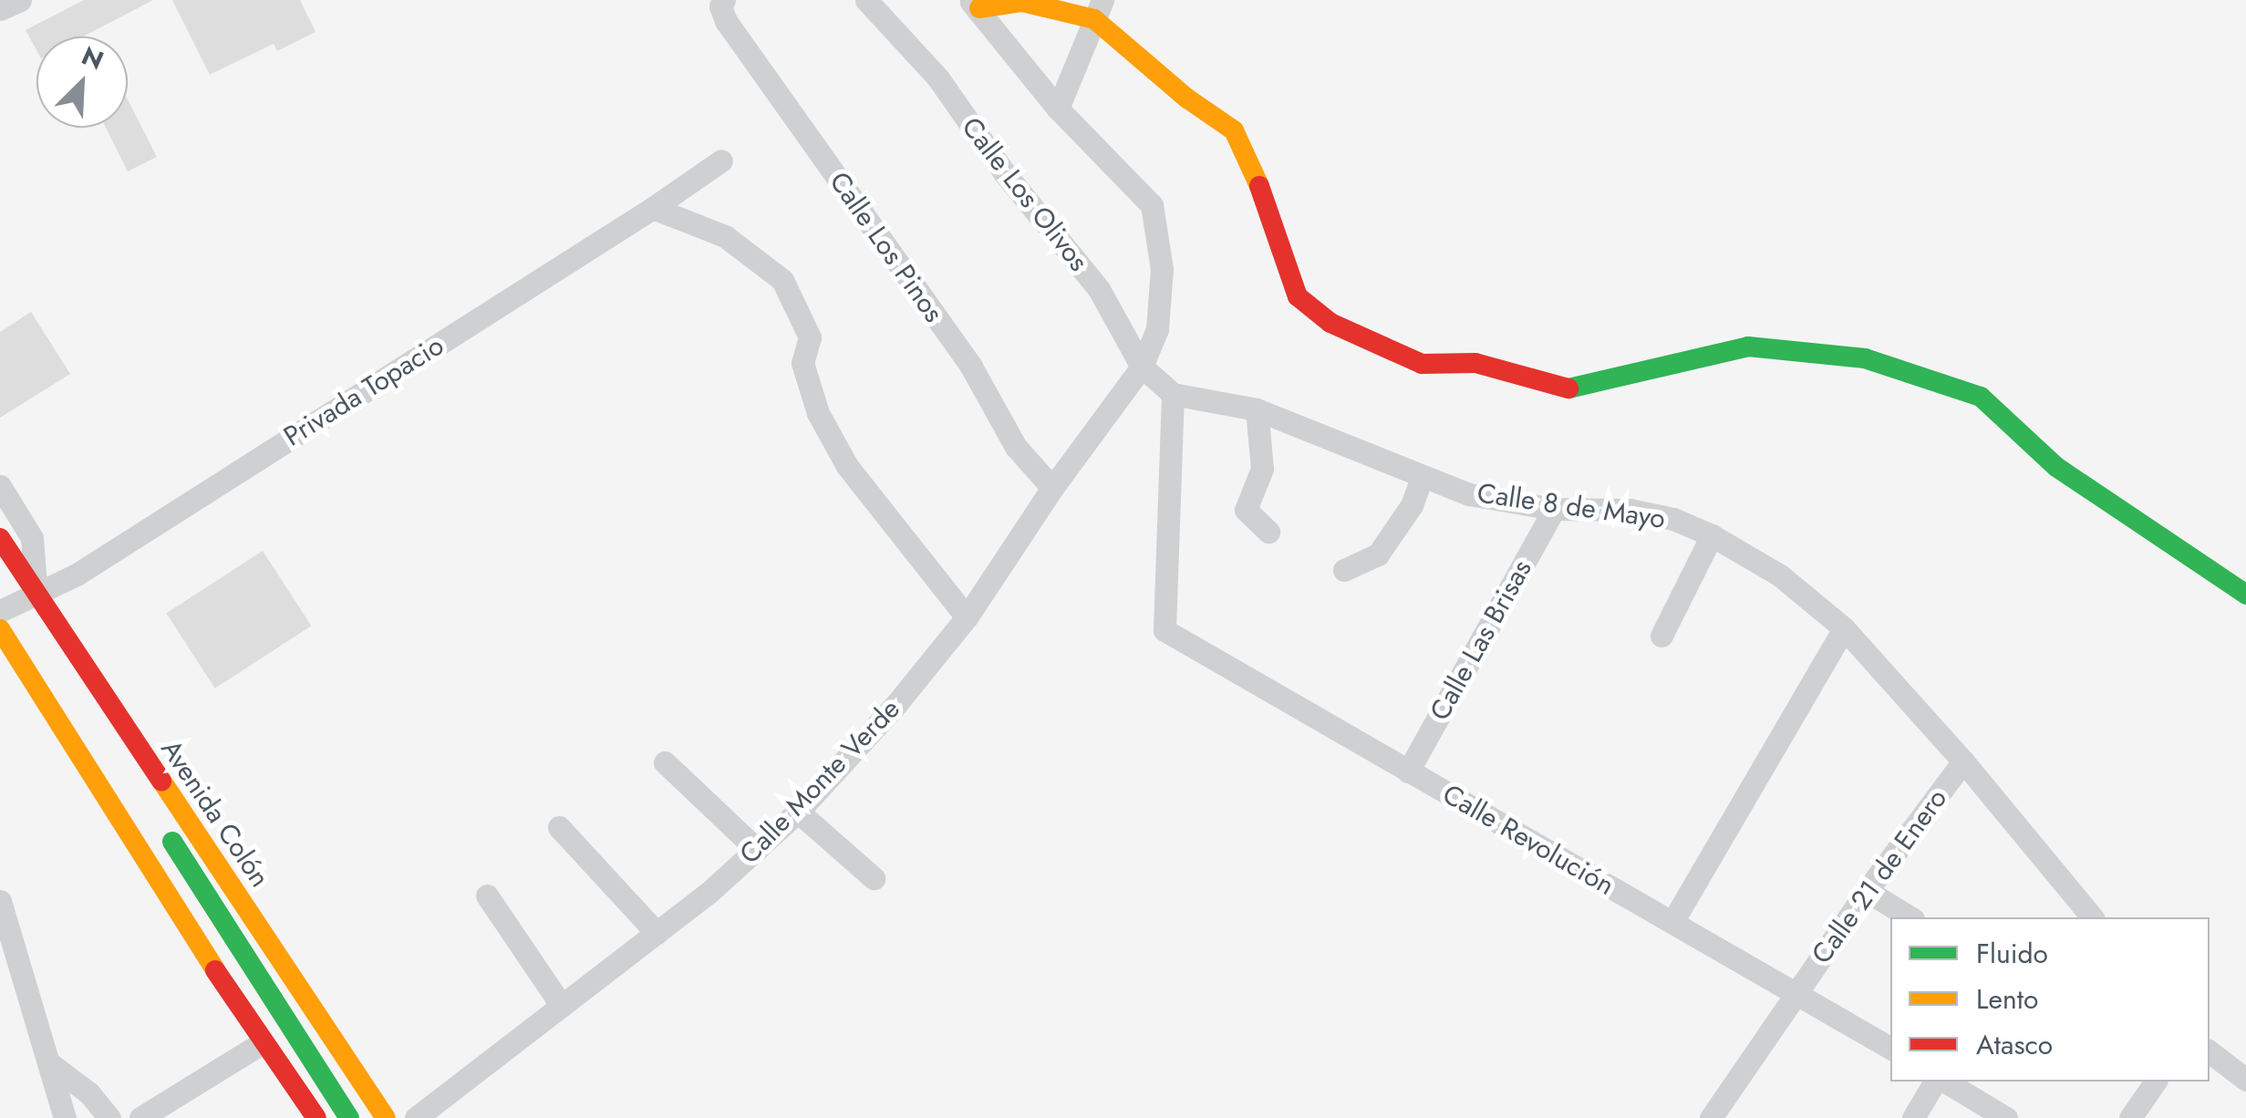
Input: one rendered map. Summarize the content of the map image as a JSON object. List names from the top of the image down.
{
  "streets": {
    "street": [
      "Calle Los Olivos",
      "Calle Los Pinos",
      "Privada Topacio",
      "Calle 8 de Mayo",
      "Calle Las Brisas",
      "Calle Monte Verde",
      "Avenida Colón",
      "Calle Revolución",
      "Calle 21 de Enero"
    ]
  },
  "crossings": [
    ["Calle Los Olivos", "Calle 8 de Mayo"],
    ["Calle Los Olivos", "Calle Monte Verde"],
    ["Calle Los Olivos", "Calle Revolución"],
    ["Calle Los Pinos", "Calle Monte Verde"],
    ["Privada Topacio", "Avenida Colón"],
    ["Calle 8 de Mayo", "Calle Las Brisas"],
    ["Calle 8 de Mayo", "Calle Revolución"],
    ["Calle 8 de Mayo", "Calle 21 de Enero"],
    ["Calle Las Brisas", "Calle Revolución"],
    ["Calle Revolución", "Calle 21 de Enero"]
  ],
  "legend": ["Fluido", "Lento", "Atasco"],
  "north": "top right"
}
